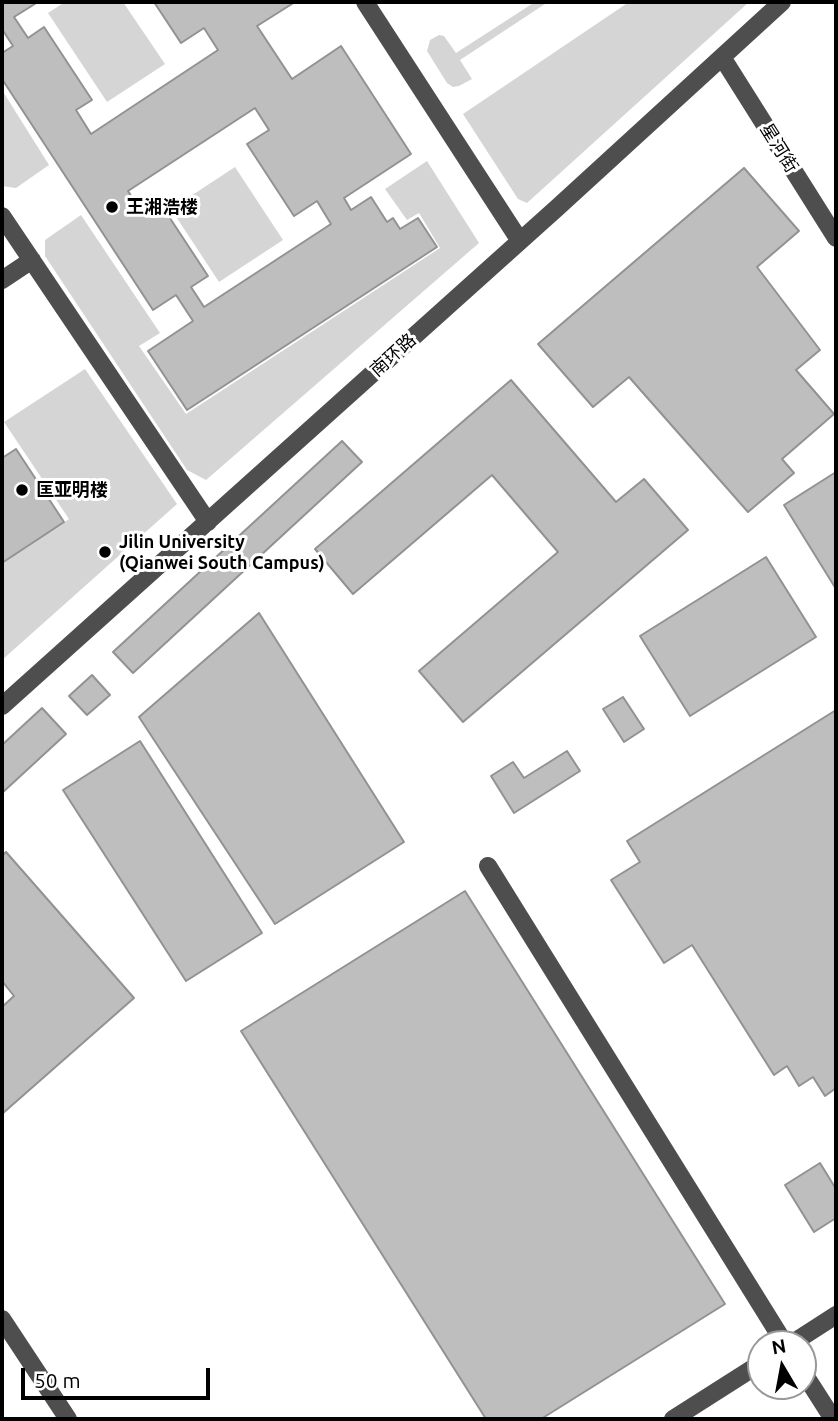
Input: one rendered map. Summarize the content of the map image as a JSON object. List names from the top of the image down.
{
  "streets": {
    "street": ["星河街", "南环路"]
  },
  "crossings": [
    ["星河街", "南环路"]
  ],
  "places": ["王湘浩楼", "匡亚明楼", "Jilin University (Qianwei South Campus)"],
  "scale_bar": "50 m",
  "north": "top"
}
